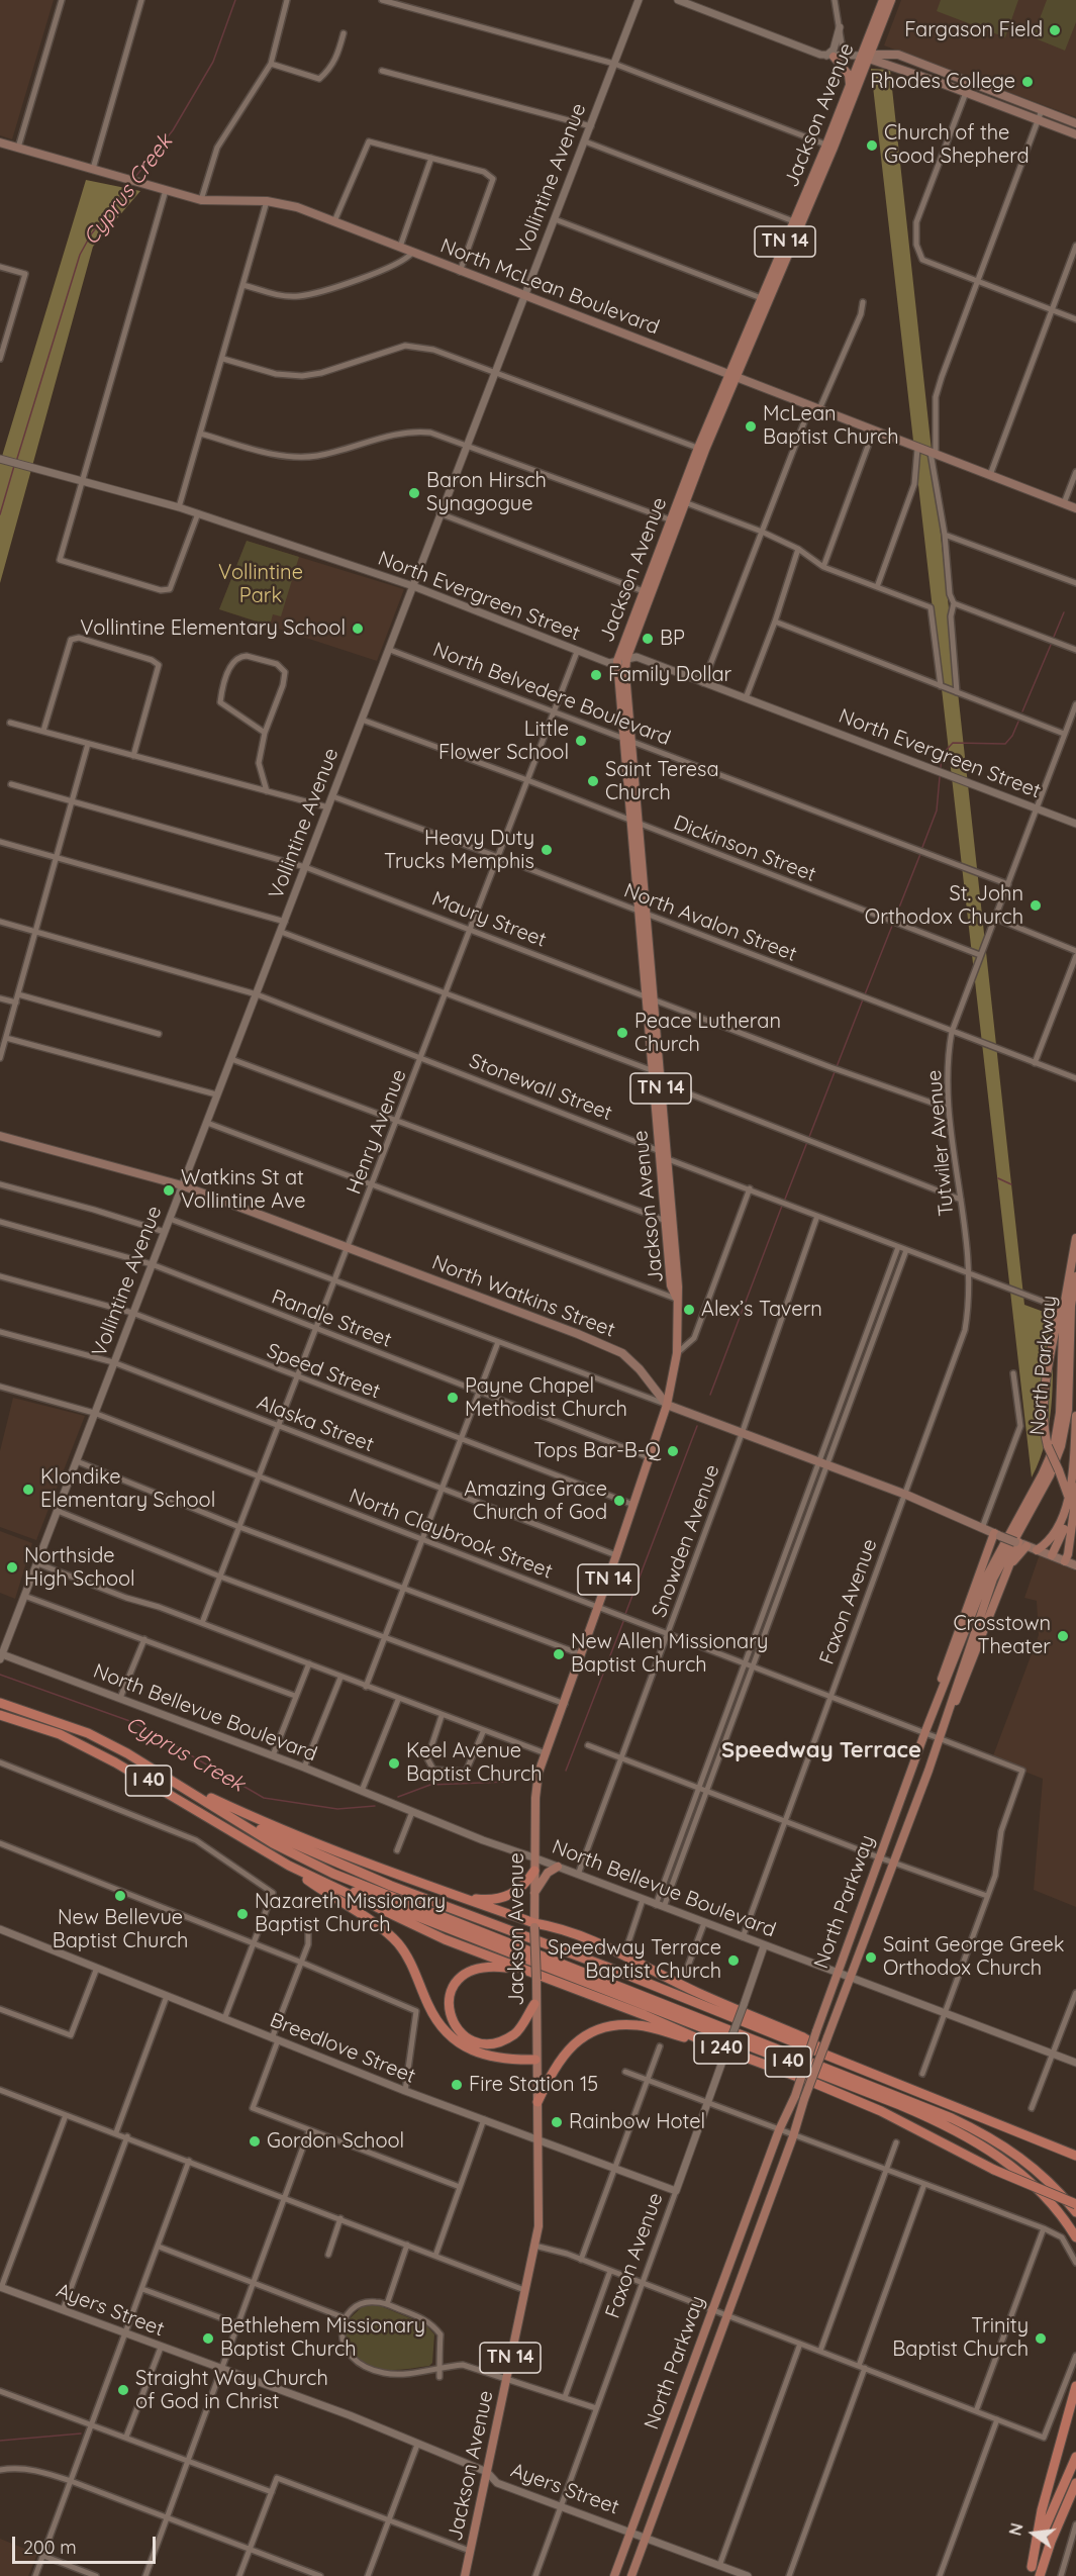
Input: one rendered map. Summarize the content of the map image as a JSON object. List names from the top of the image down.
{
  "streets": {
    "highway": ["I 40", "I 240"],
    "main road": [
      "Jackson Avenue",
      "TN 14",
      "North McLean Boulevard",
      "North Watkins Street",
      "North Parkway"
    ],
    "street": [
      "Vollintine Avenue",
      "North Evergreen Street",
      "North Belvedere Boulevard",
      "Dickinson Street",
      "Maury Street",
      "North Avalon Street",
      "Stonewall Street",
      "Henry Avenue",
      "Tutwiler Avenue",
      "Randle Street",
      "Speed Street",
      "Alaska Street",
      "North Claybrook Street",
      "Snowden Avenue",
      "Faxon Avenue",
      "North Bellevue Boulevard",
      "Breedlove Street",
      "Ayers Street"
    ]
  },
  "crossings": [
    ["Jackson Avenue", "North McLean Boulevard"],
    ["Jackson Avenue", "North Evergreen Street"],
    ["Jackson Avenue", "North Belvedere Boulevard"],
    ["Jackson Avenue", "Dickinson Street"],
    ["Jackson Avenue", "Maury Street"],
    ["Jackson Avenue", "North Avalon Street"],
    ["Jackson Avenue", "Stonewall Street"],
    ["Jackson Avenue", "North Watkins Street"],
    ["Jackson Avenue", "Randle Street"],
    ["Jackson Avenue", "Speed Street"],
    ["Jackson Avenue", "Alaska Street"],
    ["Jackson Avenue", "North Claybrook Street"],
    ["Jackson Avenue", "North Bellevue Boulevard"],
    ["Jackson Avenue", "Breedlove Street"],
    ["Jackson Avenue", "Ayers Street"],
    ["Vollintine Avenue", "North McLean Boulevard"],
    ["Vollintine Avenue", "North Evergreen Street"],
    ["Vollintine Avenue", "North Belvedere Boulevard"],
    ["Vollintine Avenue", "Dickinson Street"],
    ["Vollintine Avenue", "Maury Street"],
    ["Vollintine Avenue", "North Avalon Street"],
    ["Vollintine Avenue", "Stonewall Street"],
    ["Vollintine Avenue", "North Watkins Street"],
    ["Vollintine Avenue", "Randle Street"],
    ["Vollintine Avenue", "Speed Street"],
    ["Vollintine Avenue", "Alaska Street"],
    ["Vollintine Avenue", "North Claybrook Street"],
    ["Vollintine Avenue", "North Bellevue Boulevard"],
    ["North Evergreen Street", "Henry Avenue"],
    ["North Evergreen Street", "Tutwiler Avenue"],
    ["North Belvedere Boulevard", "Henry Avenue"],
    ["North Belvedere Boulevard", "Tutwiler Avenue"],
    ["Dickinson Street", "Henry Avenue"],
    ["Dickinson Street", "Tutwiler Avenue"],
    ["Maury Street", "Henry Avenue"],
    ["Maury Street", "Tutwiler Avenue"],
    ["North Avalon Street", "Henry Avenue"],
    ["North Avalon Street", "Tutwiler Avenue"],
    ["Stonewall Street", "Henry Avenue"],
    ["Stonewall Street", "Tutwiler Avenue"],
    ["Stonewall Street", "Snowden Avenue"],
    ["Stonewall Street", "Faxon Avenue"],
    ["Henry Avenue", "North Watkins Street"],
    ["Henry Avenue", "Randle Street"],
    ["Henry Avenue", "Speed Street"],
    ["Henry Avenue", "Alaska Street"],
    ["Henry Avenue", "North Claybrook Street"],
    ["Tutwiler Avenue", "Faxon Avenue"],
    ["North Parkway", "North Claybrook Street"],
    ["North Parkway", "North Bellevue Boulevard"],
    ["North Parkway", "Ayers Street"],
    ["North Claybrook Street", "Snowden Avenue"],
    ["North Claybrook Street", "Faxon Avenue"],
    ["Snowden Avenue", "North Bellevue Boulevard"],
    ["Faxon Avenue", "North Bellevue Boulevard"],
    ["Faxon Avenue", "Breedlove Street"],
    ["Faxon Avenue", "Ayers Street"],
    ["I 40", "I 240"]
  ],
  "districts": ["Speedway Terrace"],
  "water": ["Cyprus Creek"],
  "parks": ["Vollintine Park"],
  "places": [
    "Fargason Field",
    "Rhodes College",
    "Church of the Good Shepherd",
    "McLean Baptist Church",
    "Baron Hirsch Synagogue",
    "Vollintine Elementary School",
    "BP",
    "Family Dollar",
    "Little Flower School",
    "Saint Teresa Church",
    "Heavy Duty Trucks Memphis",
    "St. John Orthodox Church",
    "Peace Lutheran Church",
    "Watkins St at Vollintine Ave",
    "Alex’s Tavern",
    "Payne Chapel Methodist Church",
    "Tops Bar-B-Q",
    "Klondike Elementary School",
    "Amazing Grace Church of God",
    "Northside High School",
    "Crosstown Theater",
    "New Allen Missionary Baptist Church",
    "Keel Avenue Baptist Church",
    "New Bellevue Baptist Church",
    "Nazareth Missionary Baptist Church",
    "Saint George Greek Orthodox Church",
    "Speedway Terrace Baptist Church",
    "Fire Station 15",
    "Rainbow Hotel",
    "Gordon School",
    "Bethlehem Missionary Baptist Church",
    "Trinity Baptist Church",
    "Straight Way Church of God in Christ"
  ],
  "scale_bar": "200 m",
  "north": "left"
}
